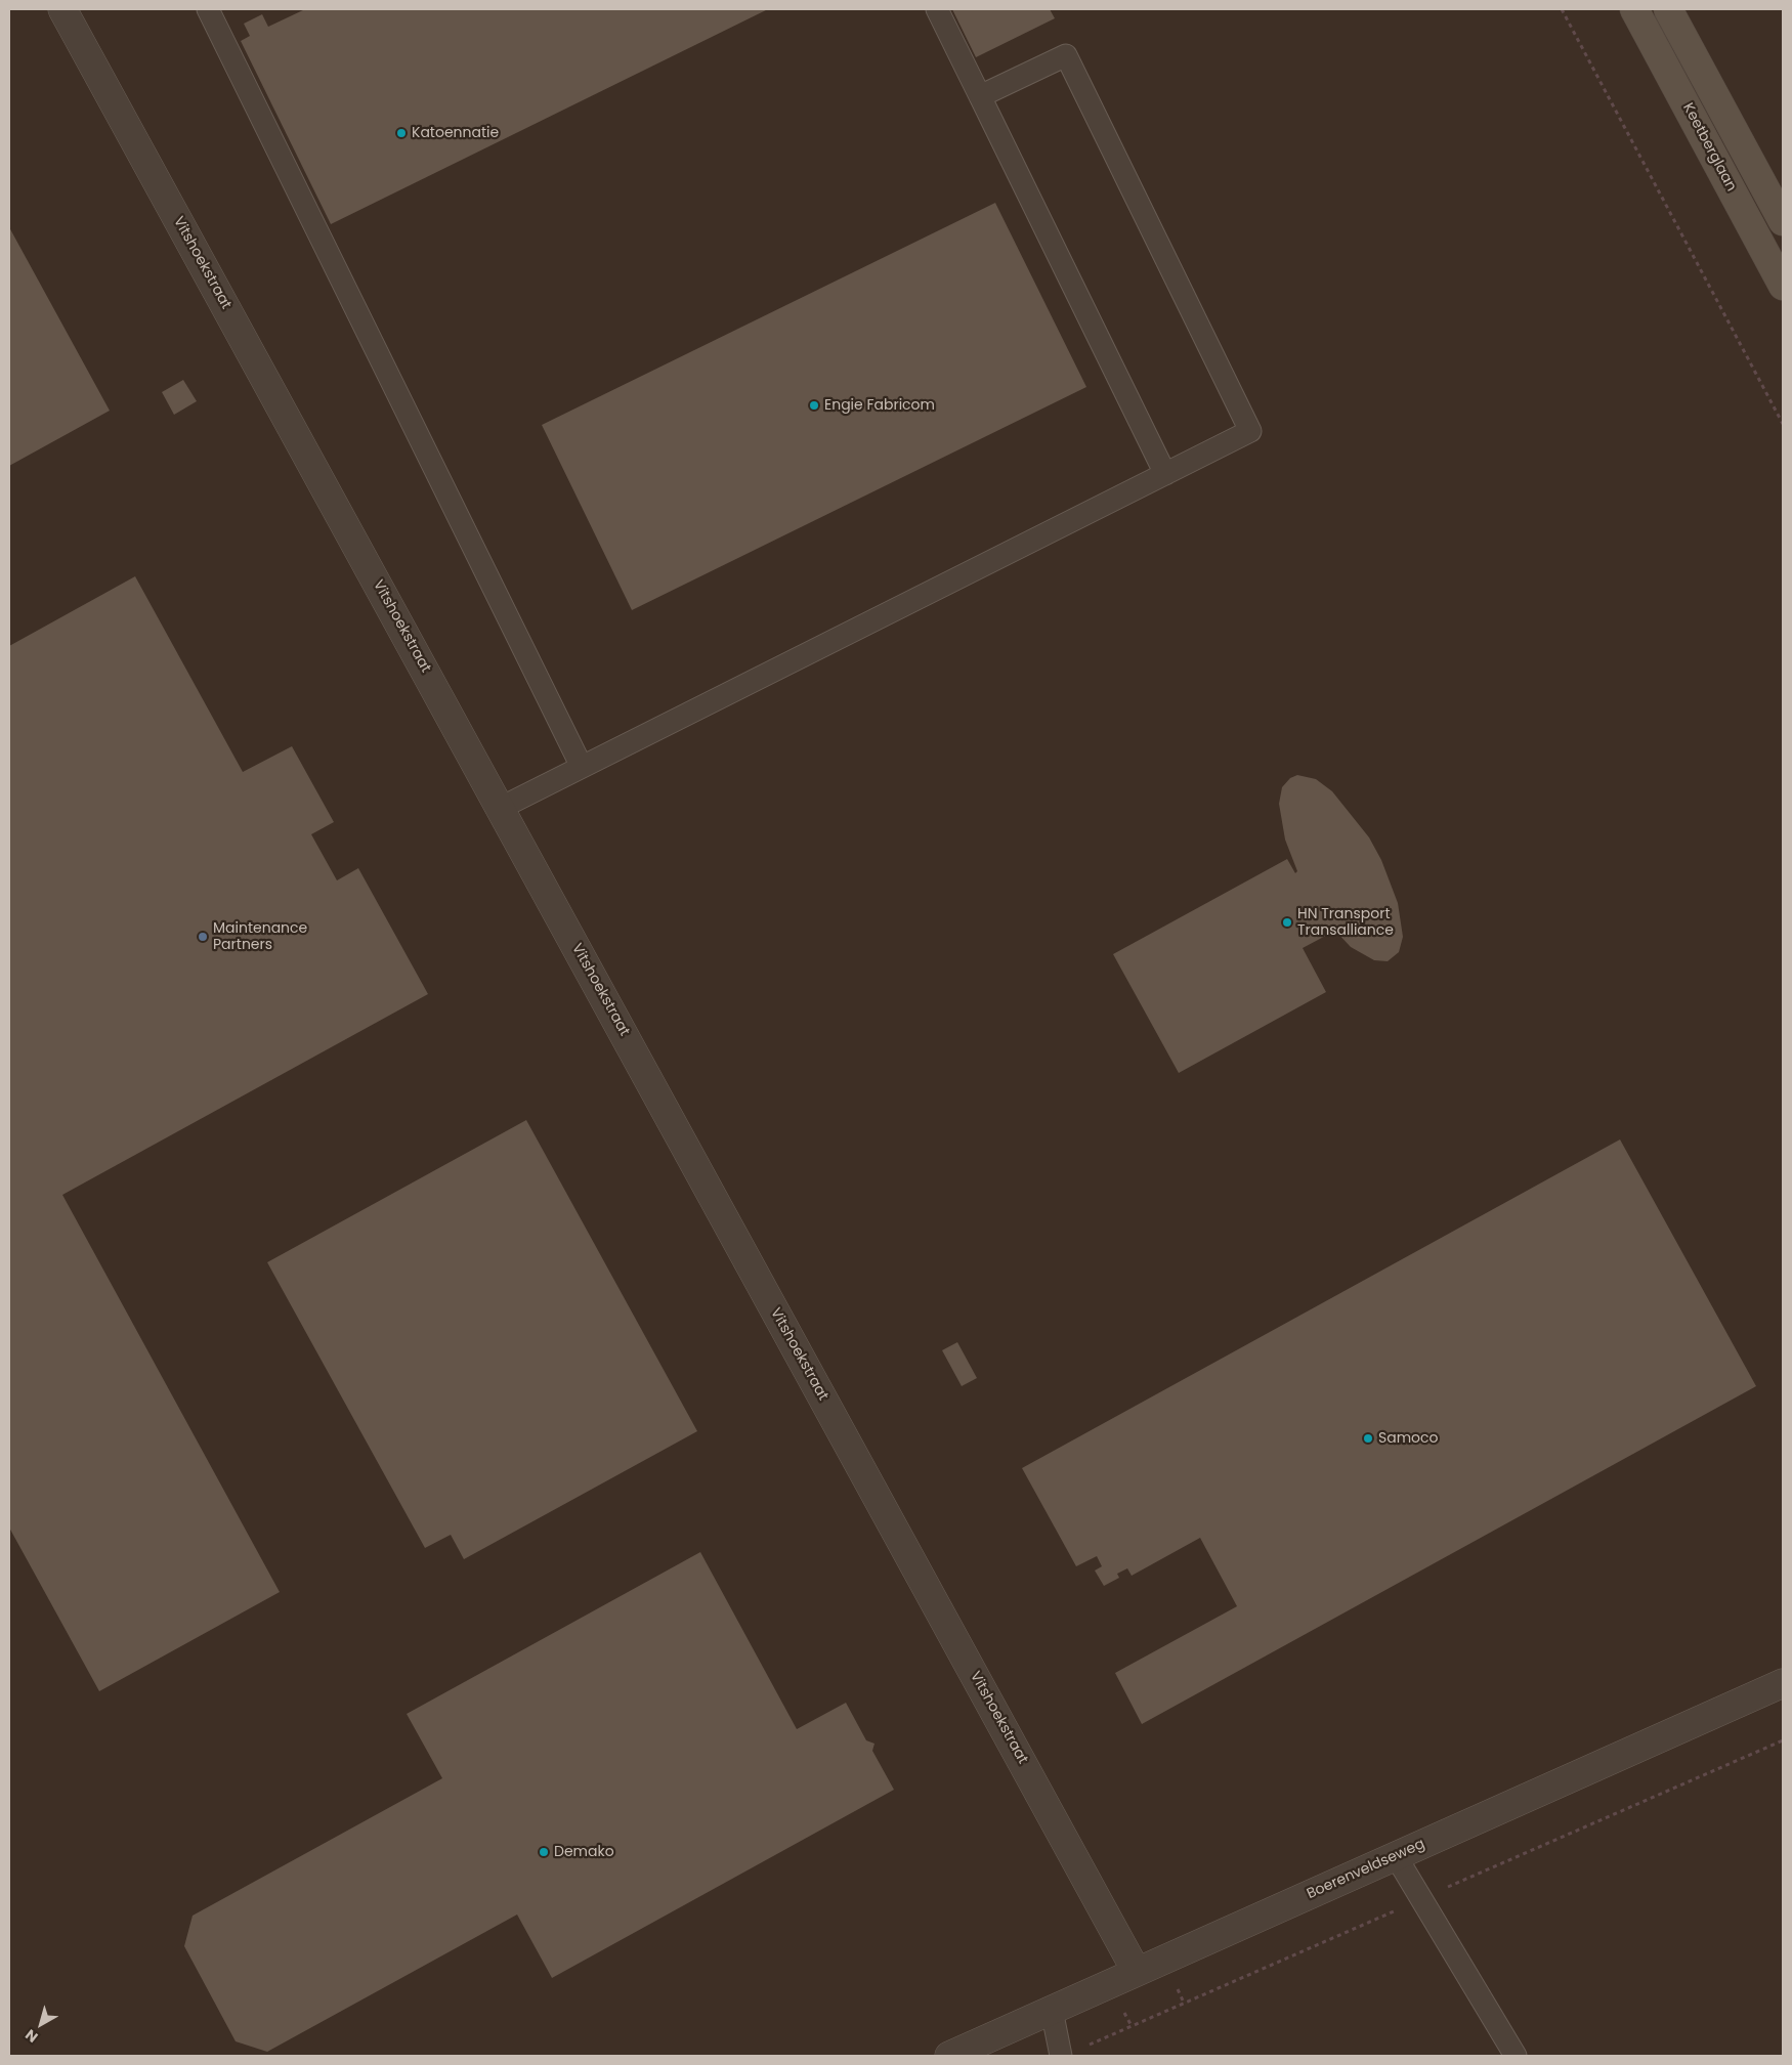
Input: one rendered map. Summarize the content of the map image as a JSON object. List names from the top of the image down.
{
  "streets": {
    "main road": ["Keetberglaan"],
    "street": ["Vitshoekstraat", "Boerenveldseweg"]
  },
  "crossings": [
    ["Vitshoekstraat", "Boerenveldseweg"]
  ],
  "places": [
    "Katoennatie",
    "Engie Fabricom",
    "HN Transport Transalliance",
    "Maintenance Partners",
    "Samoco",
    "Demako"
  ],
  "north": "bottom left"
}
